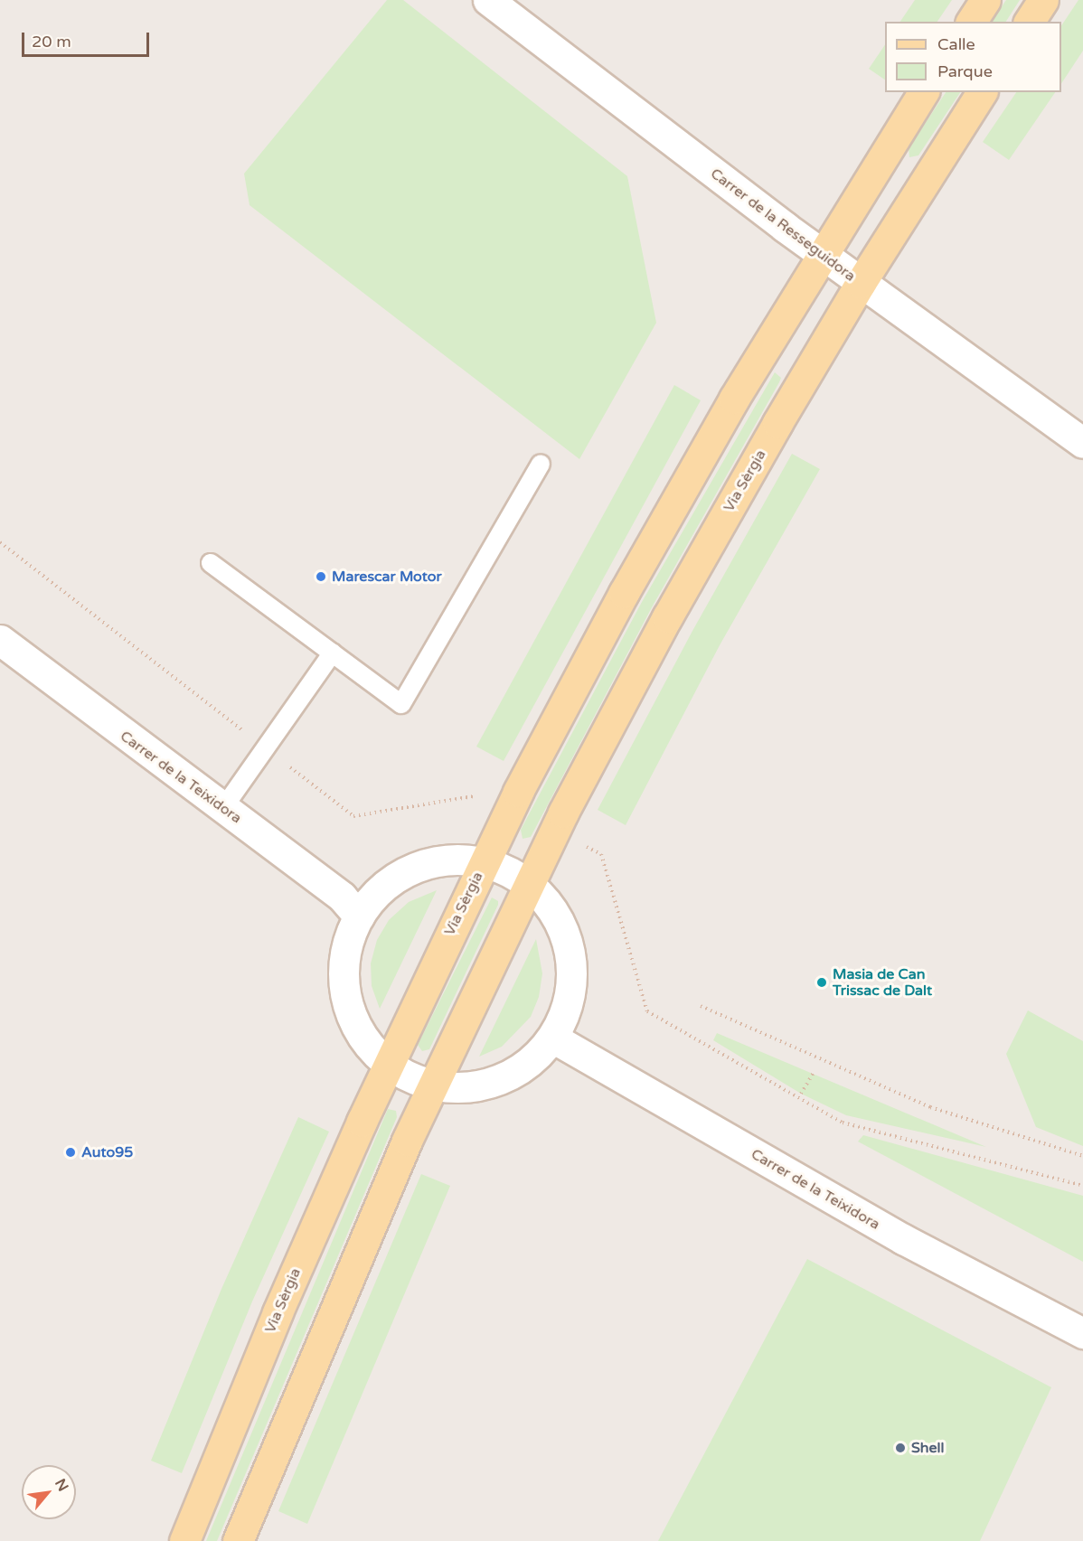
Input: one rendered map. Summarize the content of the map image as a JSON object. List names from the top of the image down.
{
  "streets": {
    "main road": ["Via Sèrgia"],
    "street": ["Carrer de la Resseguidora", "Carrer de la Teixidora"]
  },
  "crossings": [
    ["Carrer de la Resseguidora", "Via Sèrgia"],
    ["Via Sèrgia", "Carrer de la Teixidora"]
  ],
  "places": [
    "Marescar Motor",
    "Masia de Can Trissac de Dalt",
    "Auto95",
    "Shell"
  ],
  "legend": ["Calle", "Parque"],
  "scale_bar": "20 m",
  "north": "top right"
}
